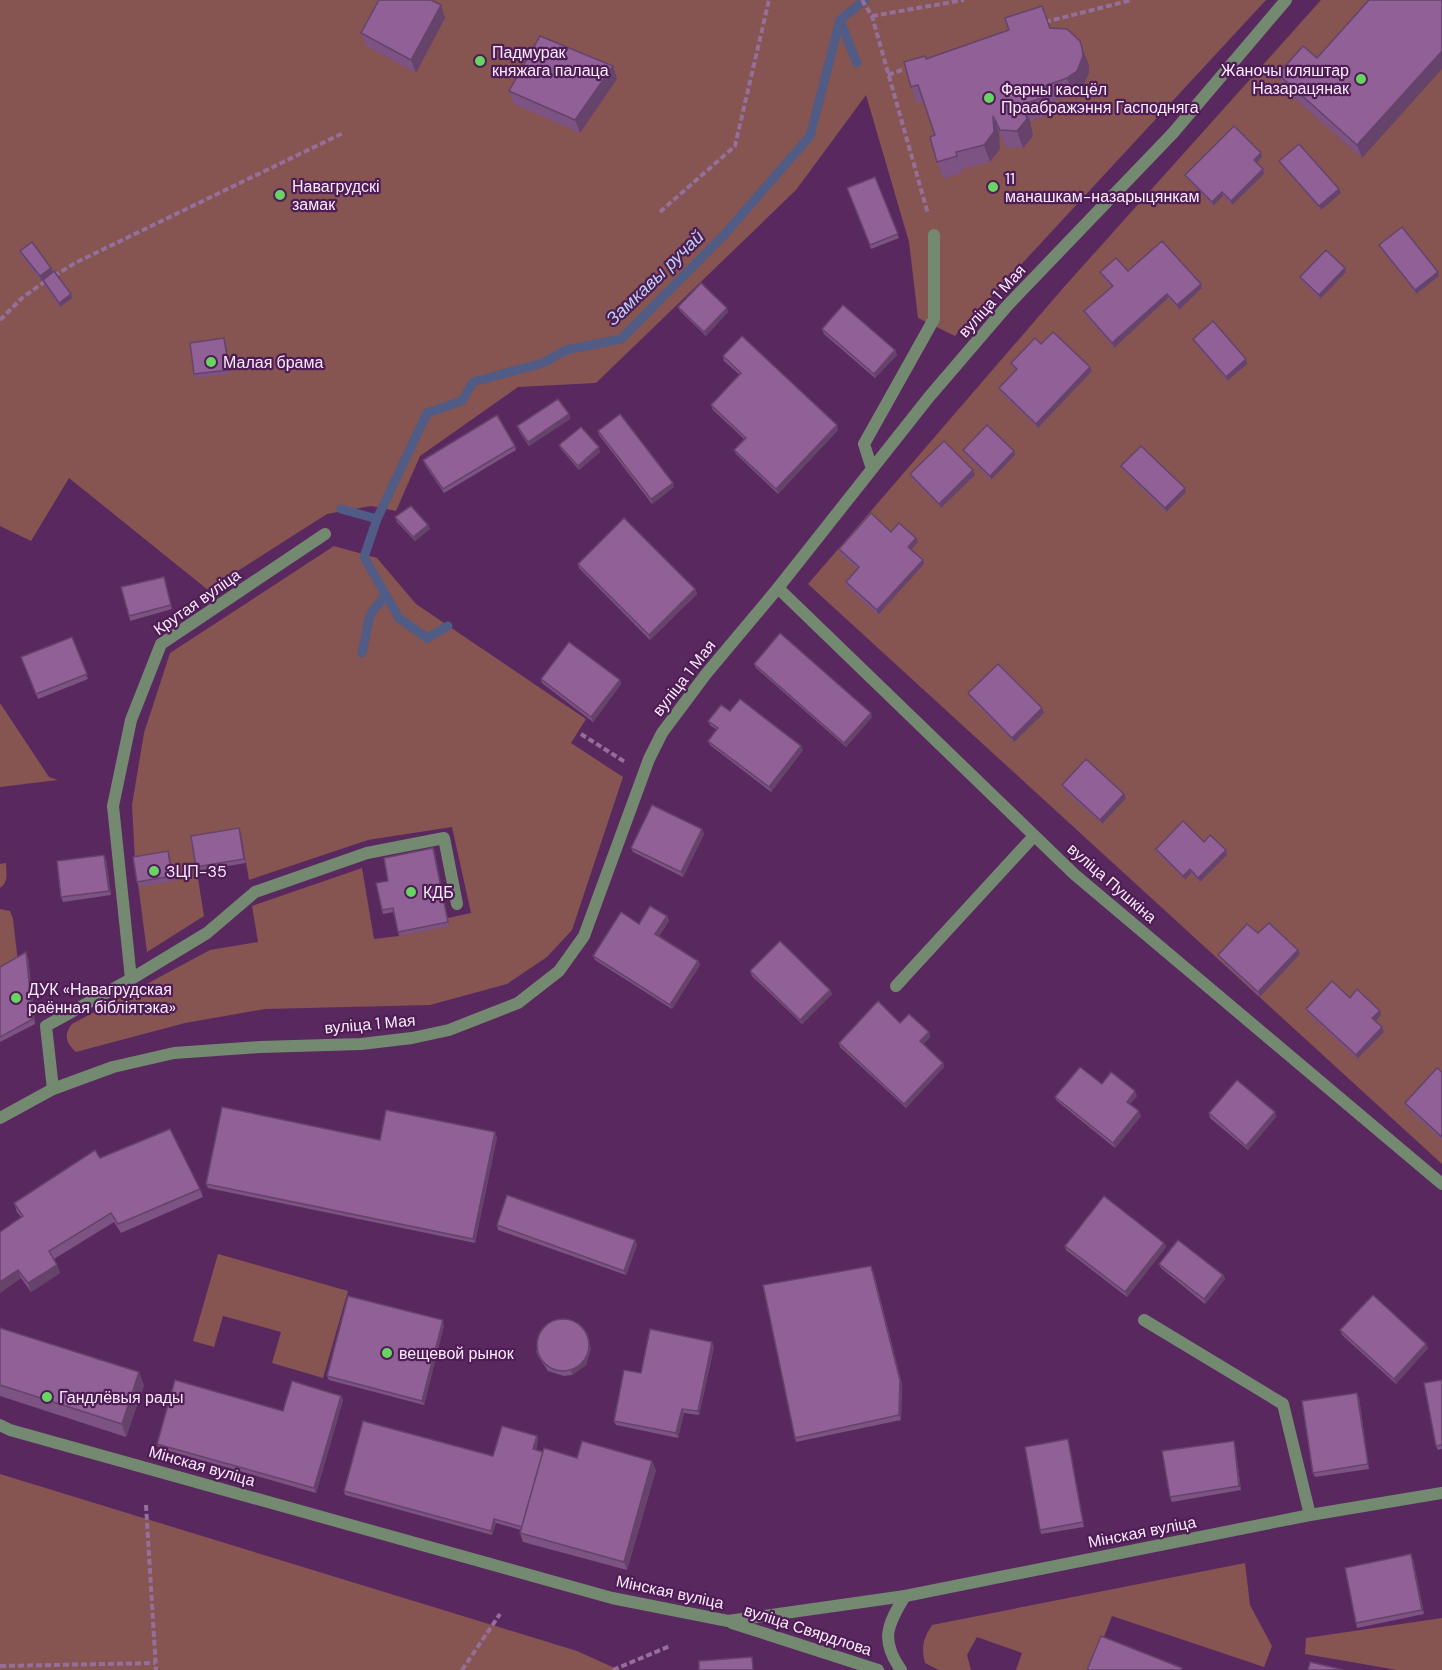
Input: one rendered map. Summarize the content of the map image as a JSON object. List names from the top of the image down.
{
  "streets": {
    "street": [
      "вуліца 1 Мая",
      "Крутая вуліца",
      "вуліца Пушкіна",
      "Мінская вуліца",
      "вуліца Свярдлова"
    ]
  },
  "crossings": [
    ["вуліца 1 Мая", "вуліца Пушкіна"],
    ["Мінская вуліца", "вуліца Свярдлова"]
  ],
  "water": ["Замкавы ручай"],
  "places": [
    "Падмурак княжага палаца",
    "Жаночы кляштар Назарацянак",
    "Фарны касцёл Праабражэння Гасподняга",
    "11 манашкам-назарыцянкам",
    "Навагрудскі замак",
    "Малая брама",
    "3ЦП-35",
    "КДБ",
    "ДУК «Навагрудская раённая бібліятэка»",
    "вещевой рынок",
    "Гандлёвыя рады"
  ]
}
